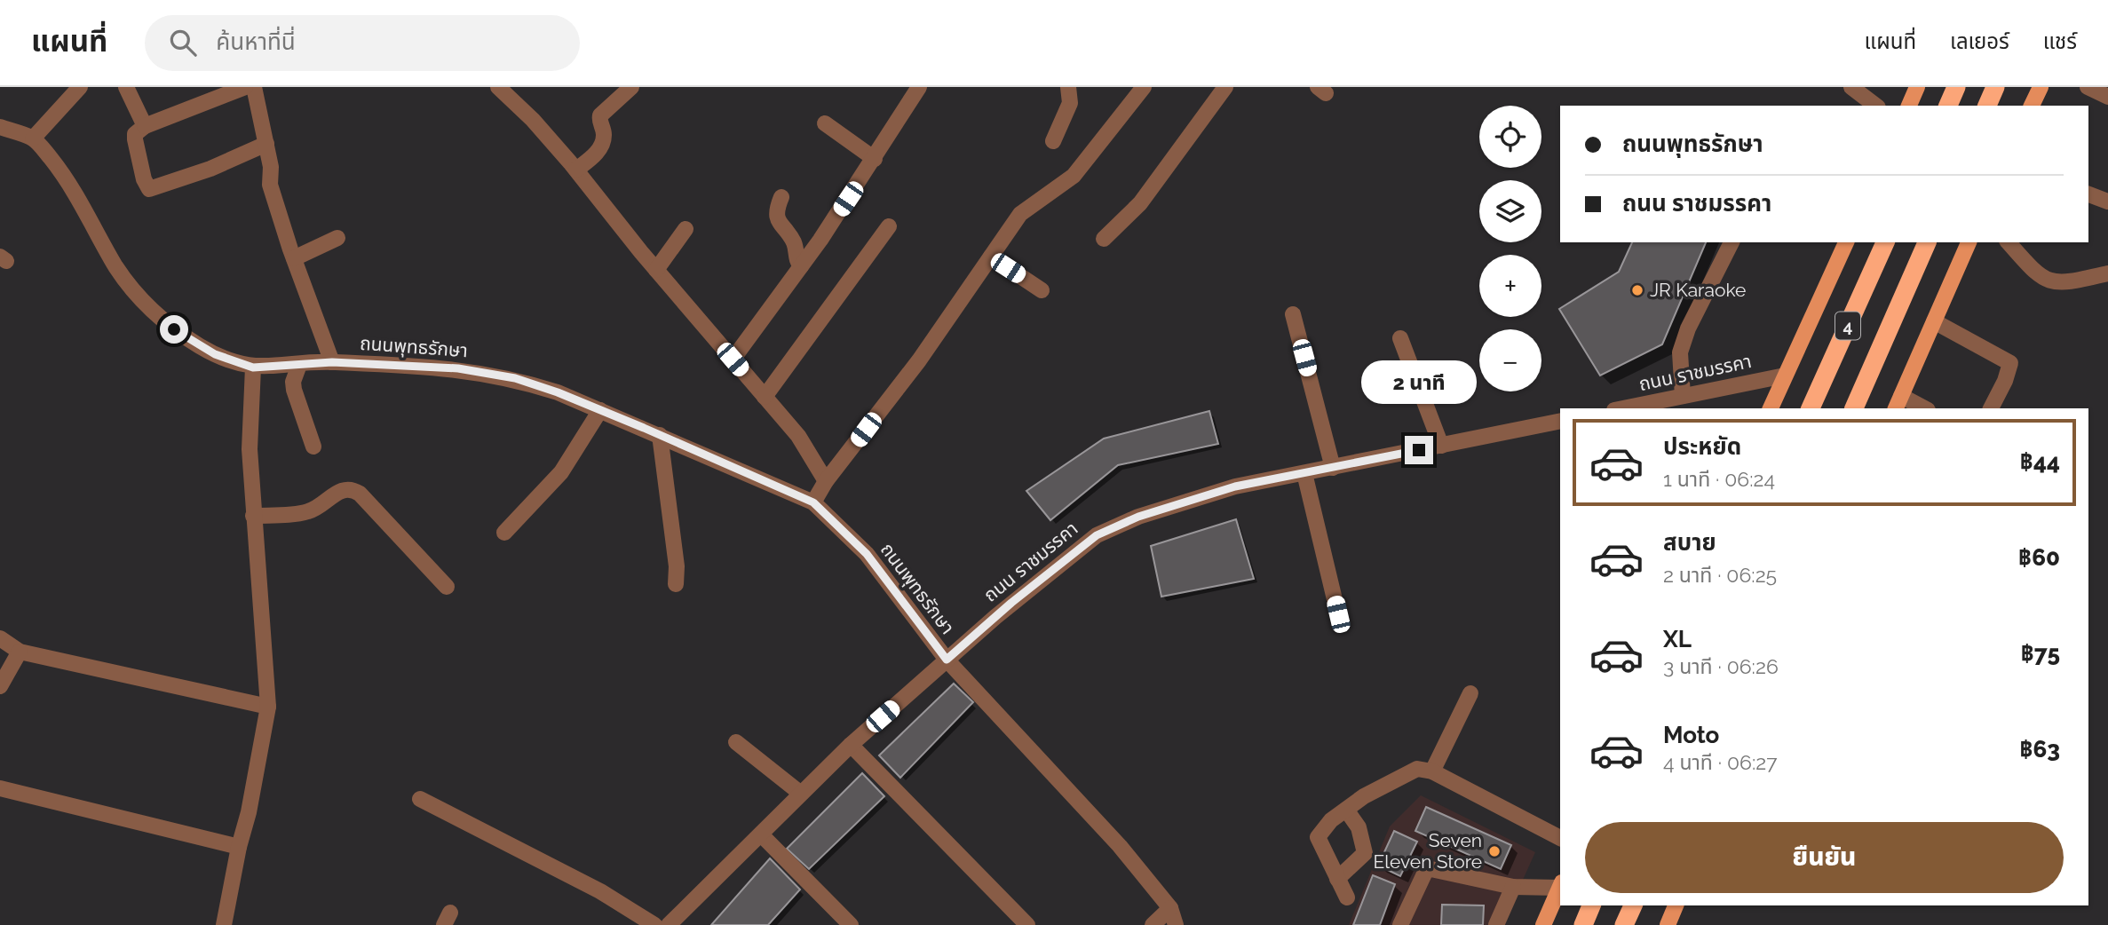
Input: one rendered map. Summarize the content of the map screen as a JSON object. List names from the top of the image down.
{
  "streets": {
    "highway": ["4"],
    "street": ["ถนนพุทธรักษา", "ถนน ราชมรรคา"]
  },
  "crossings": [
    ["4", "ถนน ราชมรรคา"],
    ["ถนนพุทธรักษา", "ถนน ราชมรรคา"]
  ],
  "places": ["JR Karaoke", "Seven Eleven Store"],
  "page": {
    "header": "แผนที่",
    "search": "ค้นหาที่นี่",
    "nav": ["แผนที่", "เลเยอร์", "แชร์"],
    "map_buttons": ["+", "−"],
    "banner": ["ถนนพุทธรักษา", "ถนน ราชมรรคา"],
    "bubble": "2 นาที",
    "list": [
      {
        "name": "ประหยัด",
        "note": "1 นาที · 06:24",
        "value": "฿44"
      },
      {
        "name": "สบาย",
        "note": "2 นาที · 06:25",
        "value": "฿60"
      },
      {
        "name": "XL",
        "note": "3 นาที · 06:26",
        "value": "฿75"
      },
      {
        "name": "Moto",
        "note": "4 นาที · 06:27",
        "value": "฿63"
      }
    ],
    "buttons": "ยืนยัน"
  }
}
